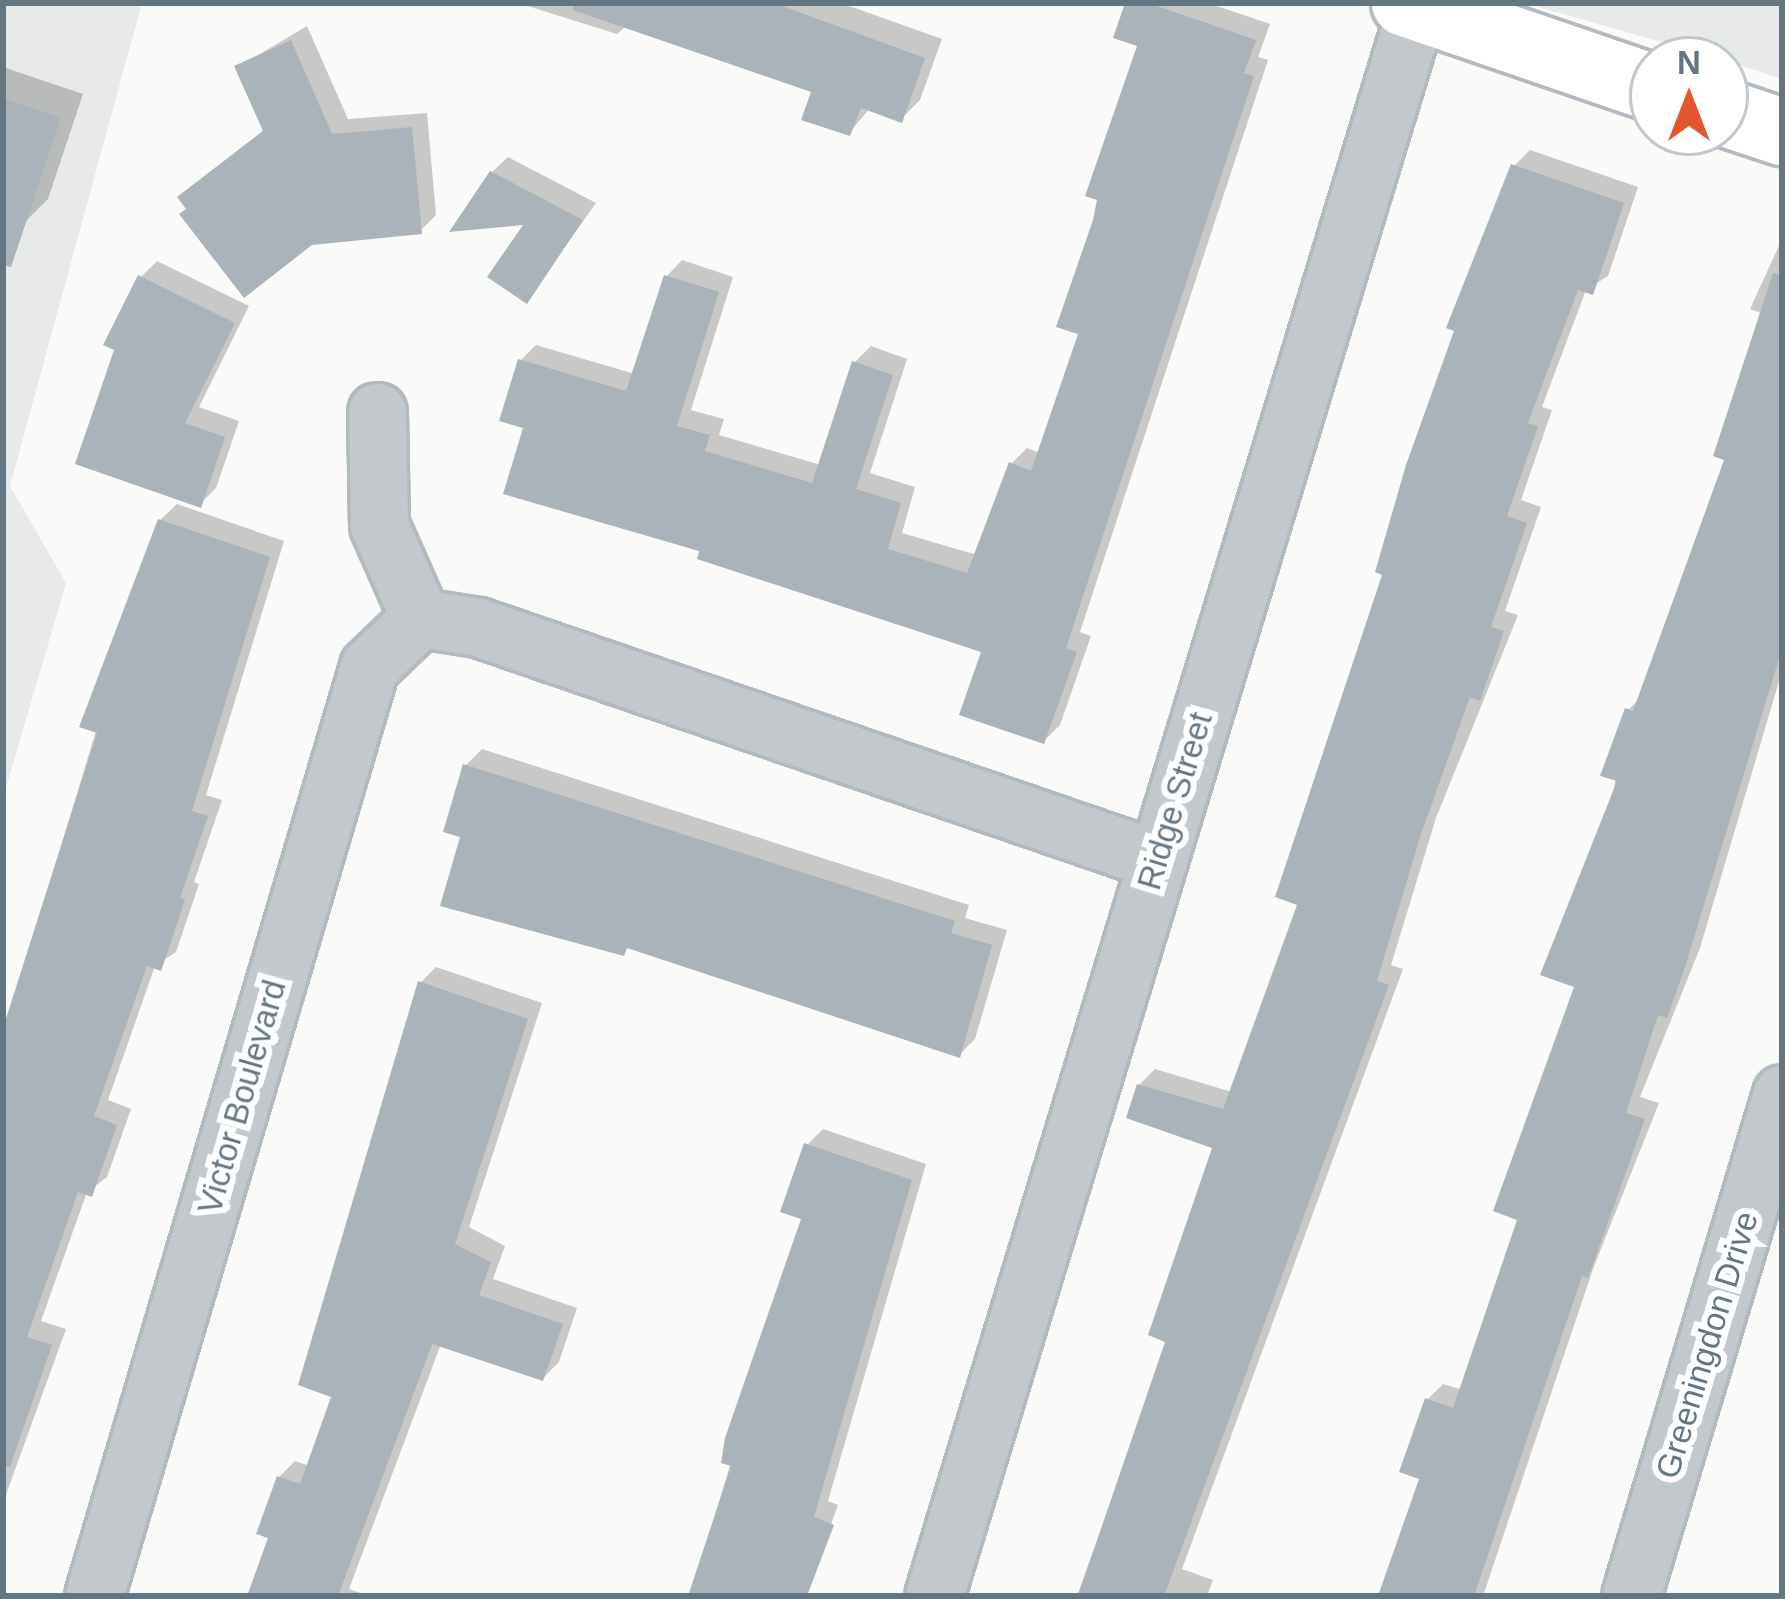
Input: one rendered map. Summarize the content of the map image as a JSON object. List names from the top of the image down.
{
  "streets": {
    "street": ["Ridge Street", "Victor Boulevard", "Greeningdon Drive"]
  },
  "north": "top"
}
